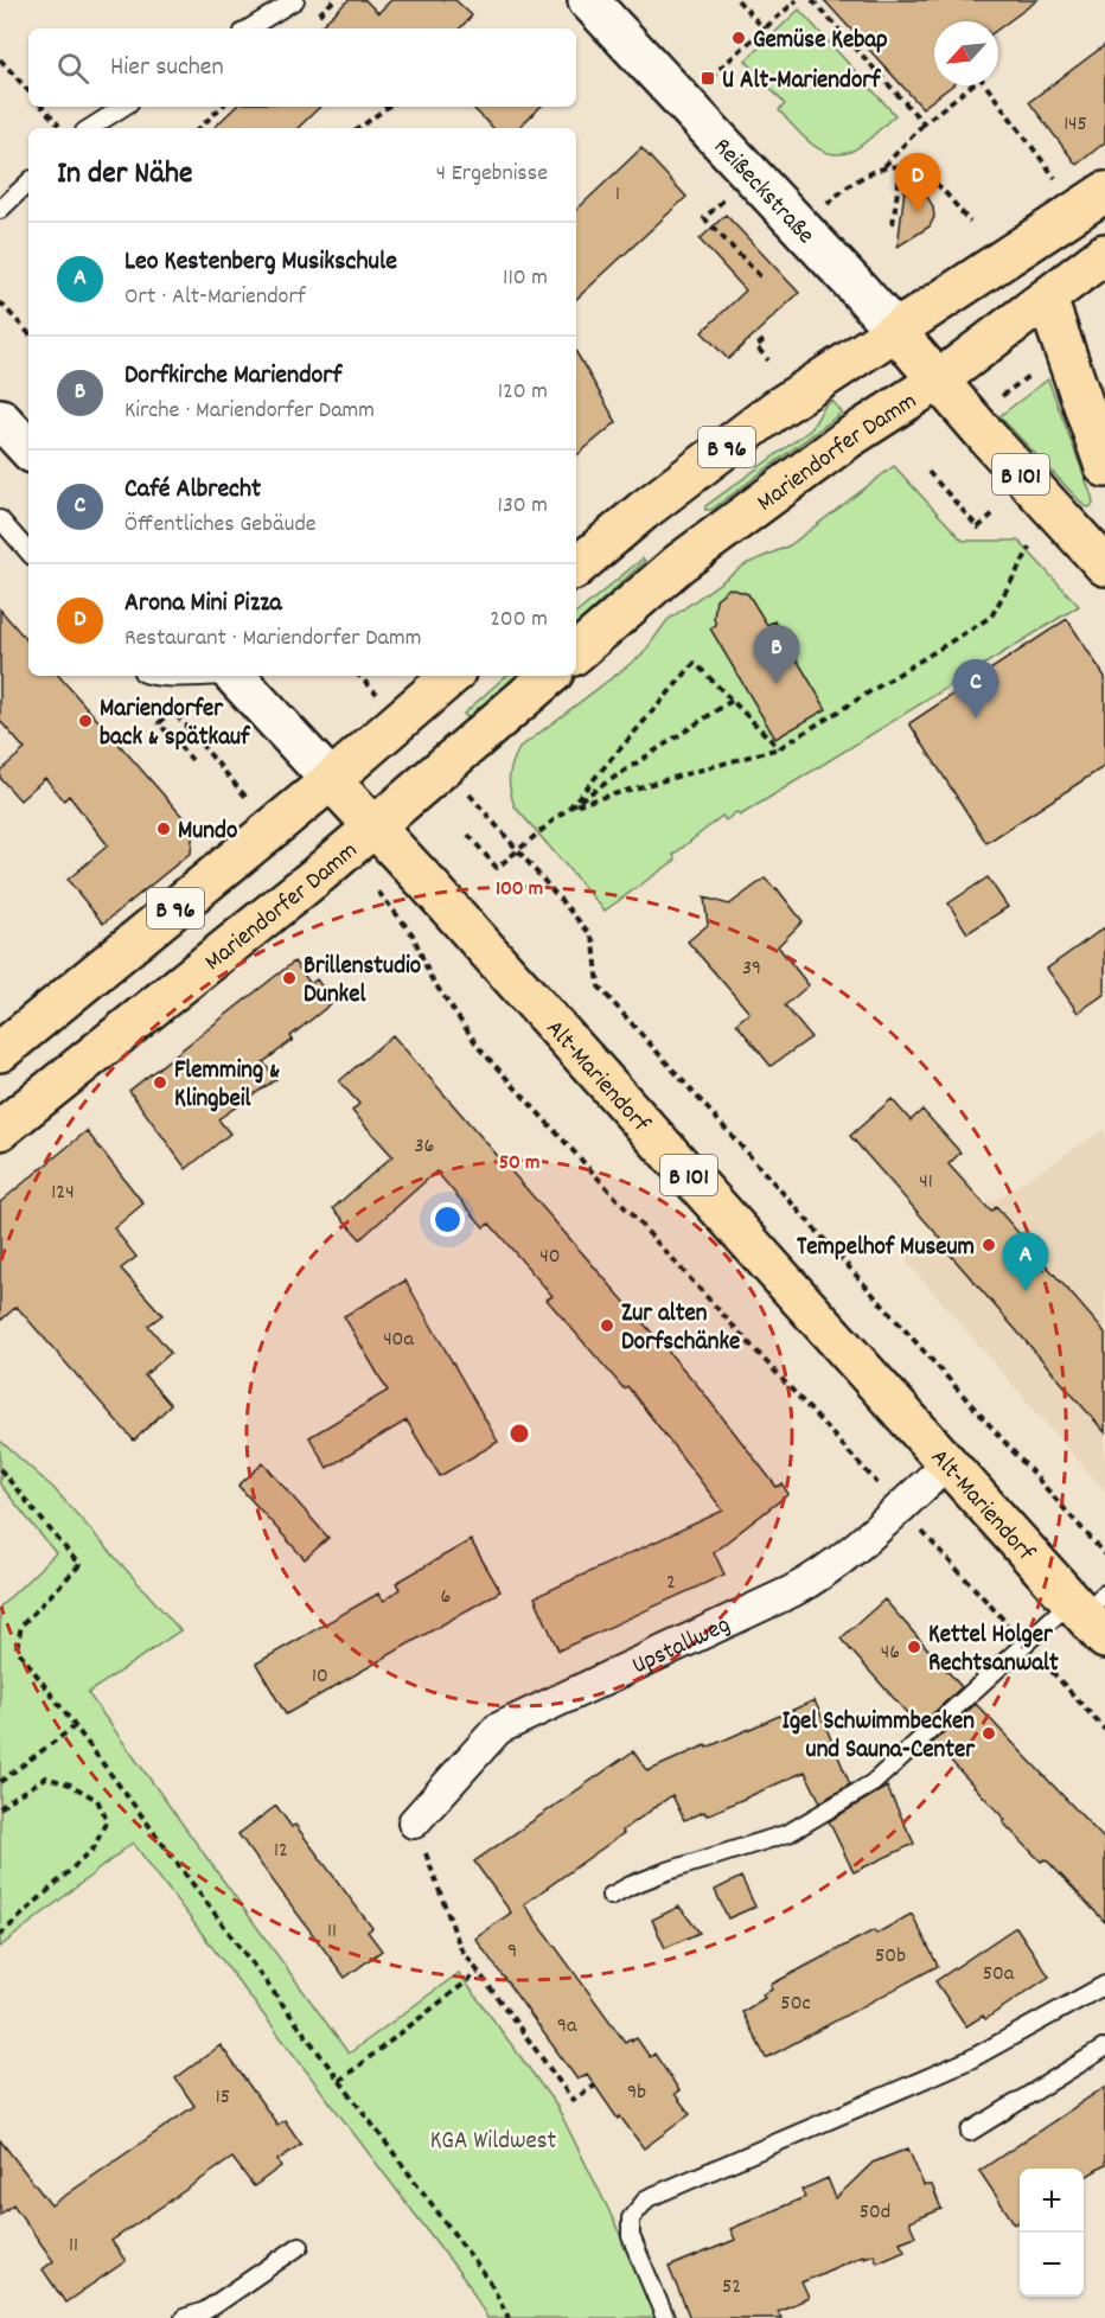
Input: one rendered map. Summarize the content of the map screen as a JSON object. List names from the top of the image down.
{
  "streets": {
    "main road": [
      "Reißeckstraße",
      "B 96",
      "Mariendorfer Damm",
      "B 101",
      "Alt-Mariendorf"
    ],
    "street": ["Upstallweg"]
  },
  "crossings": [
    ["Reißeckstraße", "B 96"],
    ["Reißeckstraße", "Mariendorfer Damm"],
    ["Reißeckstraße", "B 101"],
    ["B 96", "Alt-Mariendorf"],
    ["Mariendorfer Damm", "B 101"],
    ["Mariendorfer Damm", "Alt-Mariendorf"],
    ["Alt-Mariendorf", "Upstallweg"]
  ],
  "parks": ["KGA Wildwest"],
  "places": {
    "other": [
      "Gemüse Kebap",
      "Mariendorfer back & spätkauf",
      "Mundo",
      "Brillenstudio Dunkel",
      "Flemming & Klingbeil",
      "Tempelhof Museum",
      "Zur alten Dorfschänke",
      "Kettel Holger Rechtsanwalt",
      "Igel Schwimmbecken und Sauna-Center"
    ],
    "transit": ["U Alt-Mariendorf"]
  },
  "house_numbers": [
    "145",
    "1",
    "39",
    "36",
    "41",
    "124",
    "40",
    "40a",
    "2",
    "6",
    "46",
    "10",
    "12",
    "11",
    "9",
    "50b",
    "50a",
    "50c",
    "9a",
    "9b",
    "15",
    "50d",
    "11",
    "52"
  ],
  "north": "bottom left",
  "page": {
    "search": "Hier suchen",
    "heading": ["In der Nähe", "4 Ergebnisse"],
    "pins": [
      "D",
      "B",
      "C",
      "A"
    ],
    "list": [
      {
        "mark": "A",
        "name": "Leo Kestenberg Musikschule",
        "note": "Ort · Alt-Mariendorf",
        "value": "110 m"
      },
      {
        "mark": "B",
        "name": "Dorfkirche Mariendorf",
        "note": "Kirche · Mariendorfer Damm",
        "value": "120 m"
      },
      {
        "mark": "C",
        "name": "Café Albrecht",
        "note": "Öffentliches Gebäude",
        "value": "130 m"
      },
      {
        "mark": "D",
        "name": "Arona Mini Pizza",
        "note": "Restaurant · Mariendorfer Damm",
        "value": "200 m"
      }
    ],
    "map_buttons": ["+", "−"]
  },
  "rings": ["100 m", "50 m"]
}
